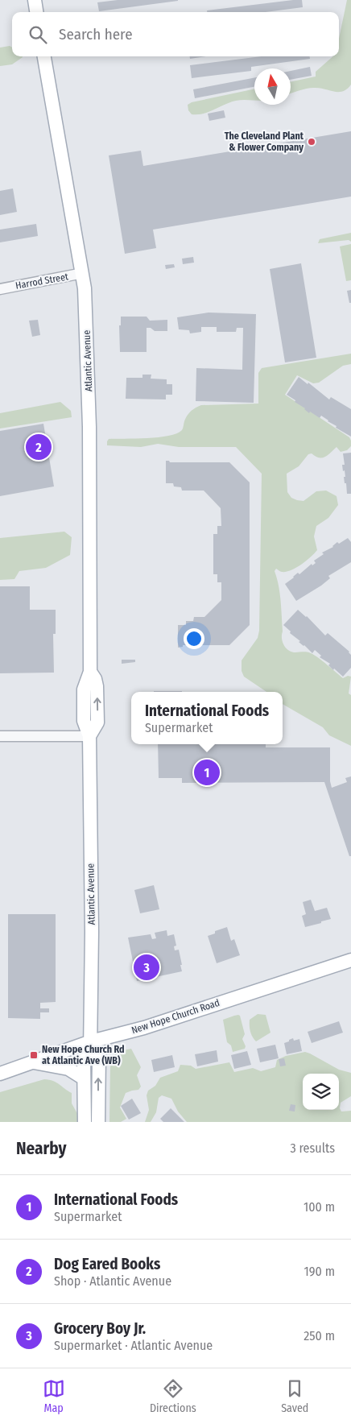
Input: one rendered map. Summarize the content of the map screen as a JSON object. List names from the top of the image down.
{
  "streets": {
    "main road": ["Atlantic Avenue", "New Hope Church Road"],
    "street": ["Harrod Street"]
  },
  "crossings": [
    ["Harrod Street", "Atlantic Avenue"],
    ["Atlantic Avenue", "New Hope Church Road"]
  ],
  "places": {
    "other": ["The Cleveland Plant & Flower Company"],
    "transit": ["New Hope Church Rd at Atlantic Ave (WB)"]
  },
  "north": "top",
  "page": {
    "search": "Search here",
    "pins": ["2", "1", "3"],
    "popup": ["International Foods", "Supermarket"],
    "heading": ["Nearby", "3 results"],
    "list": [
      {
        "mark": "1",
        "name": "International Foods",
        "note": "Supermarket",
        "value": "100 m"
      },
      {
        "mark": "2",
        "name": "Dog Eared Books",
        "note": "Shop · Atlantic Avenue",
        "value": "190 m"
      },
      {
        "mark": "3",
        "name": "Grocery Boy Jr.",
        "note": "Supermarket · Atlantic Avenue",
        "value": "250 m"
      }
    ],
    "nav": ["Map", "Directions", "Saved"]
  }
}
